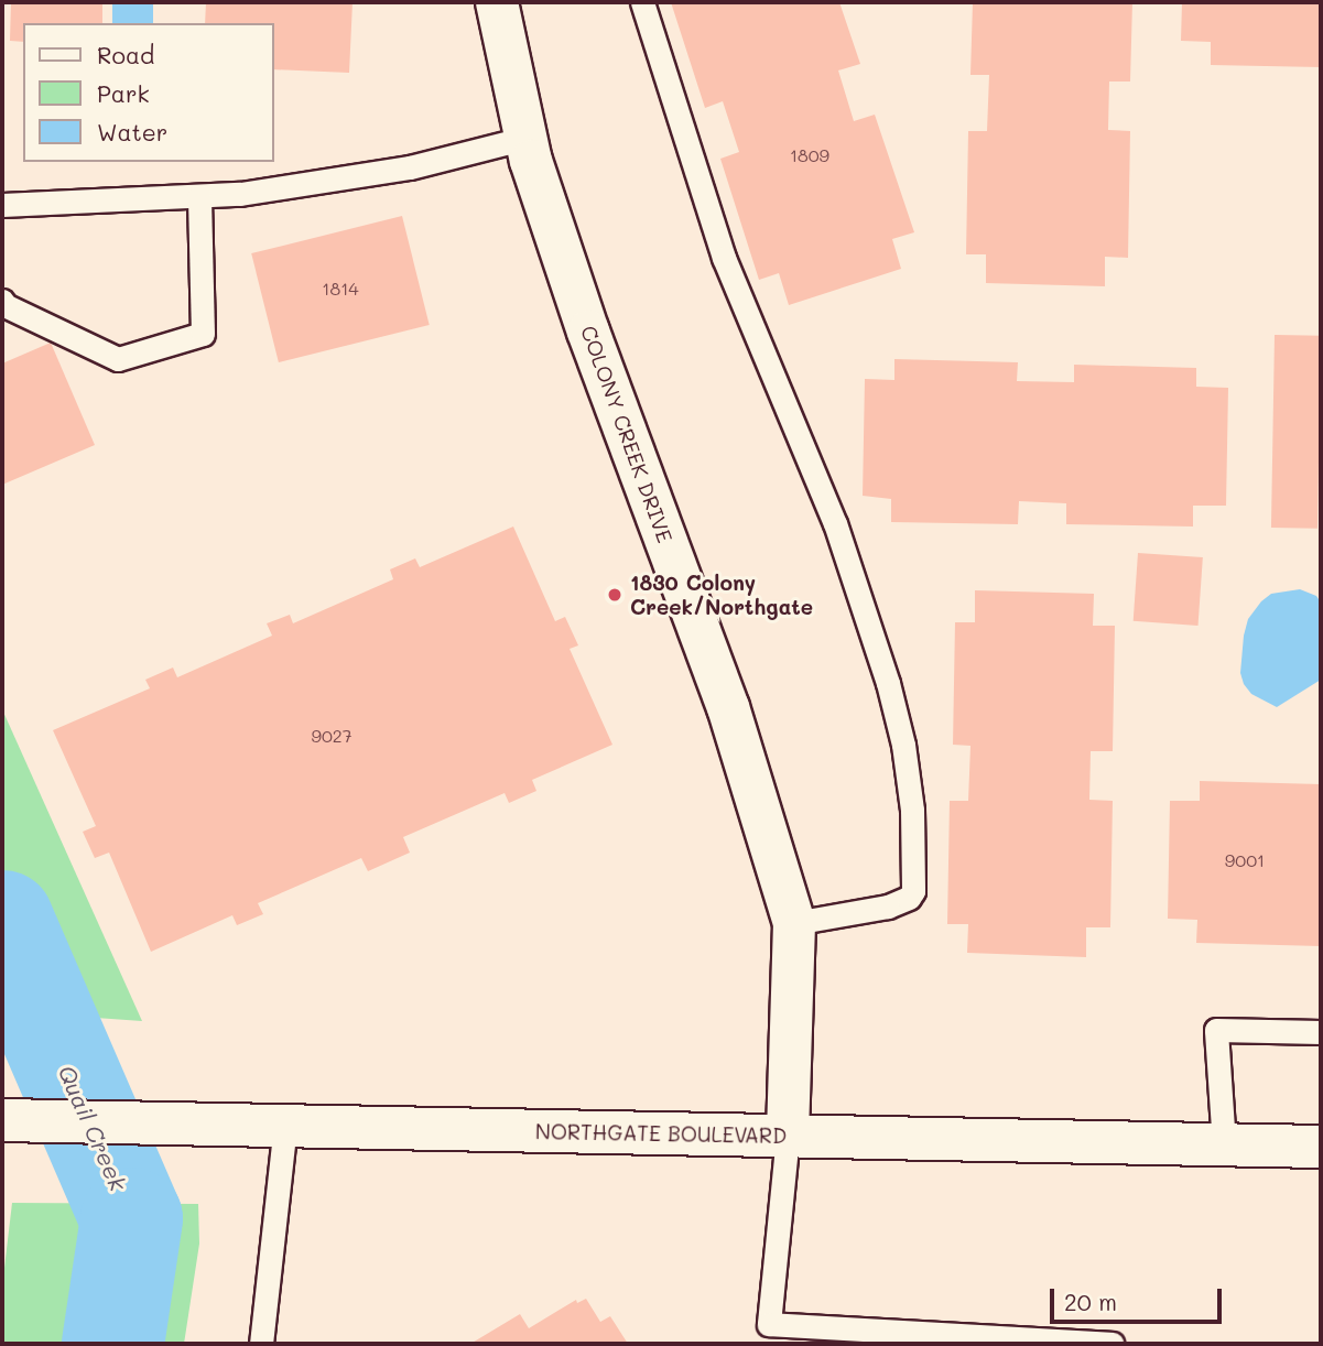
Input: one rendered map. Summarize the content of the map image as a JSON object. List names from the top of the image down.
{
  "streets": {
    "street": ["COLONY CREEK DRIVE", "NORTHGATE BOULEVARD"]
  },
  "crossings": [
    ["COLONY CREEK DRIVE", "NORTHGATE BOULEVARD"]
  ],
  "water": ["Quail Creek"],
  "places": ["1830 Colony Creek/Northgate"],
  "house_numbers": [
    "1809",
    "1814",
    "9027",
    "9001"
  ],
  "legend": ["Road", "Park", "Water"],
  "scale_bar": "20 m"
}
